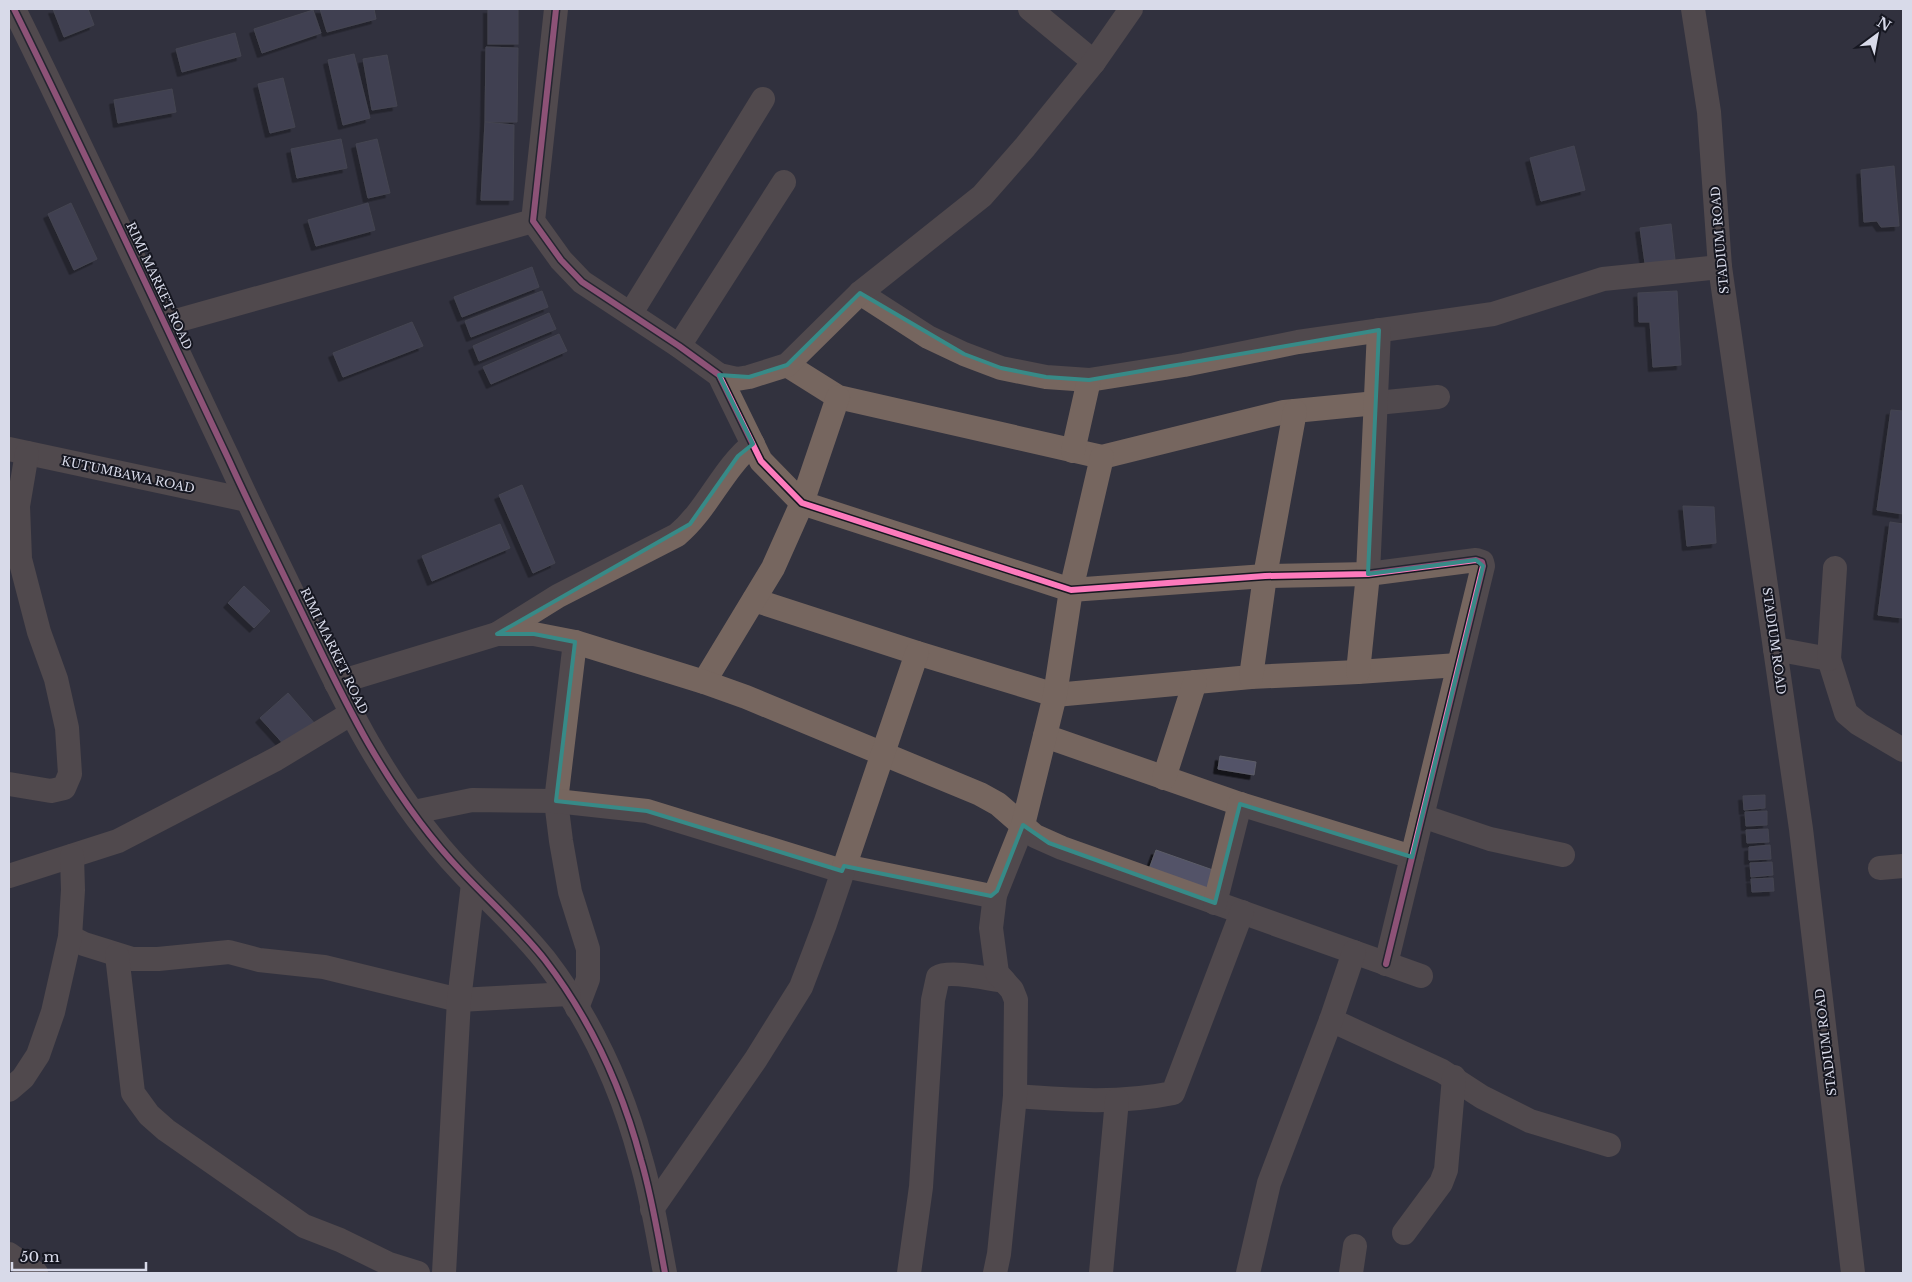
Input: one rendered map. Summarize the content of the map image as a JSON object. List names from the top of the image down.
{
  "streets": {
    "street": ["STADIUM ROAD", "RIMI MARKET ROAD", "KUTUMBAWA ROAD"]
  },
  "crossings": [
    ["RIMI MARKET ROAD", "KUTUMBAWA ROAD"]
  ],
  "scale_bar": "50 m",
  "north": "top right"
}
